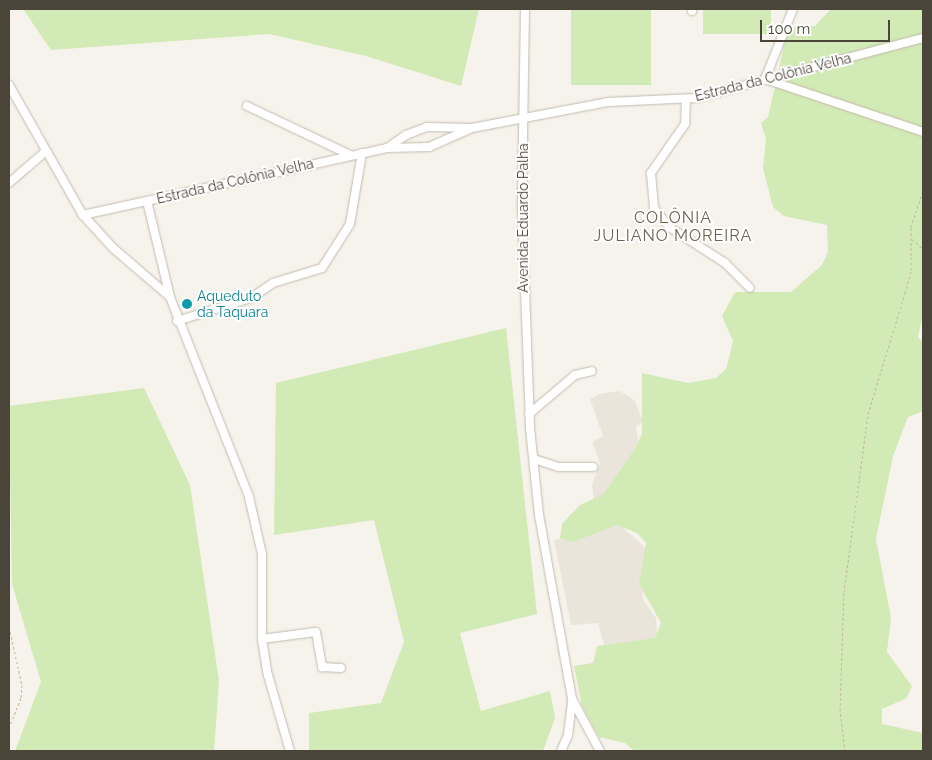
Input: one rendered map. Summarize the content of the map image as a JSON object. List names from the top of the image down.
{
  "streets": {
    "street": ["Estrada da Colônia Velha", "Avenida Eduardo Palha"]
  },
  "crossings": [
    ["Estrada da Colônia Velha", "Avenida Eduardo Palha"]
  ],
  "districts": ["COLÔNIA JULIANO MOREIRA"],
  "places": ["Aqueduto da Taquara"],
  "scale_bar": "100 m"
}
